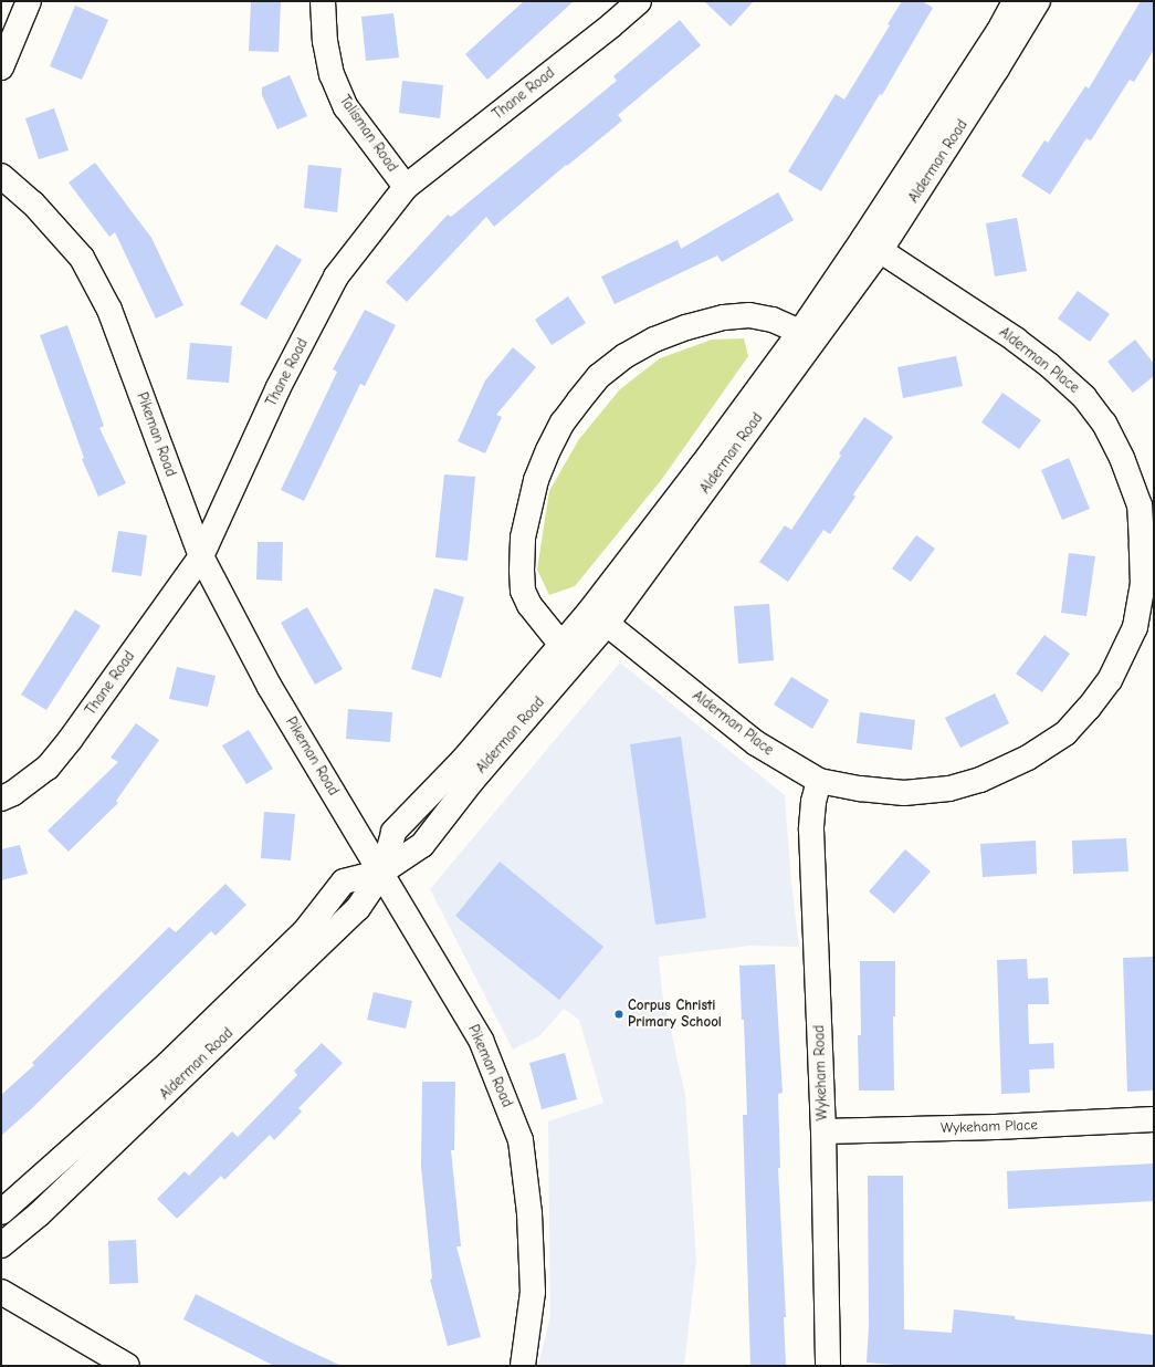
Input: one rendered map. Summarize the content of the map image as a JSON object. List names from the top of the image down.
{
  "streets": {
    "street": [
      "Thane Road",
      "Talisman Road",
      "Alderman Road",
      "Alderman Place",
      "Pikeman Road",
      "Wykeham Road",
      "Wykeham Place"
    ]
  },
  "crossings": [
    ["Thane Road", "Talisman Road"],
    ["Thane Road", "Pikeman Road"],
    ["Alderman Road", "Alderman Place"],
    ["Alderman Road", "Pikeman Road"],
    ["Alderman Place", "Wykeham Road"],
    ["Wykeham Road", "Wykeham Place"]
  ],
  "places": ["Corpus Christi Primary School"]
}
